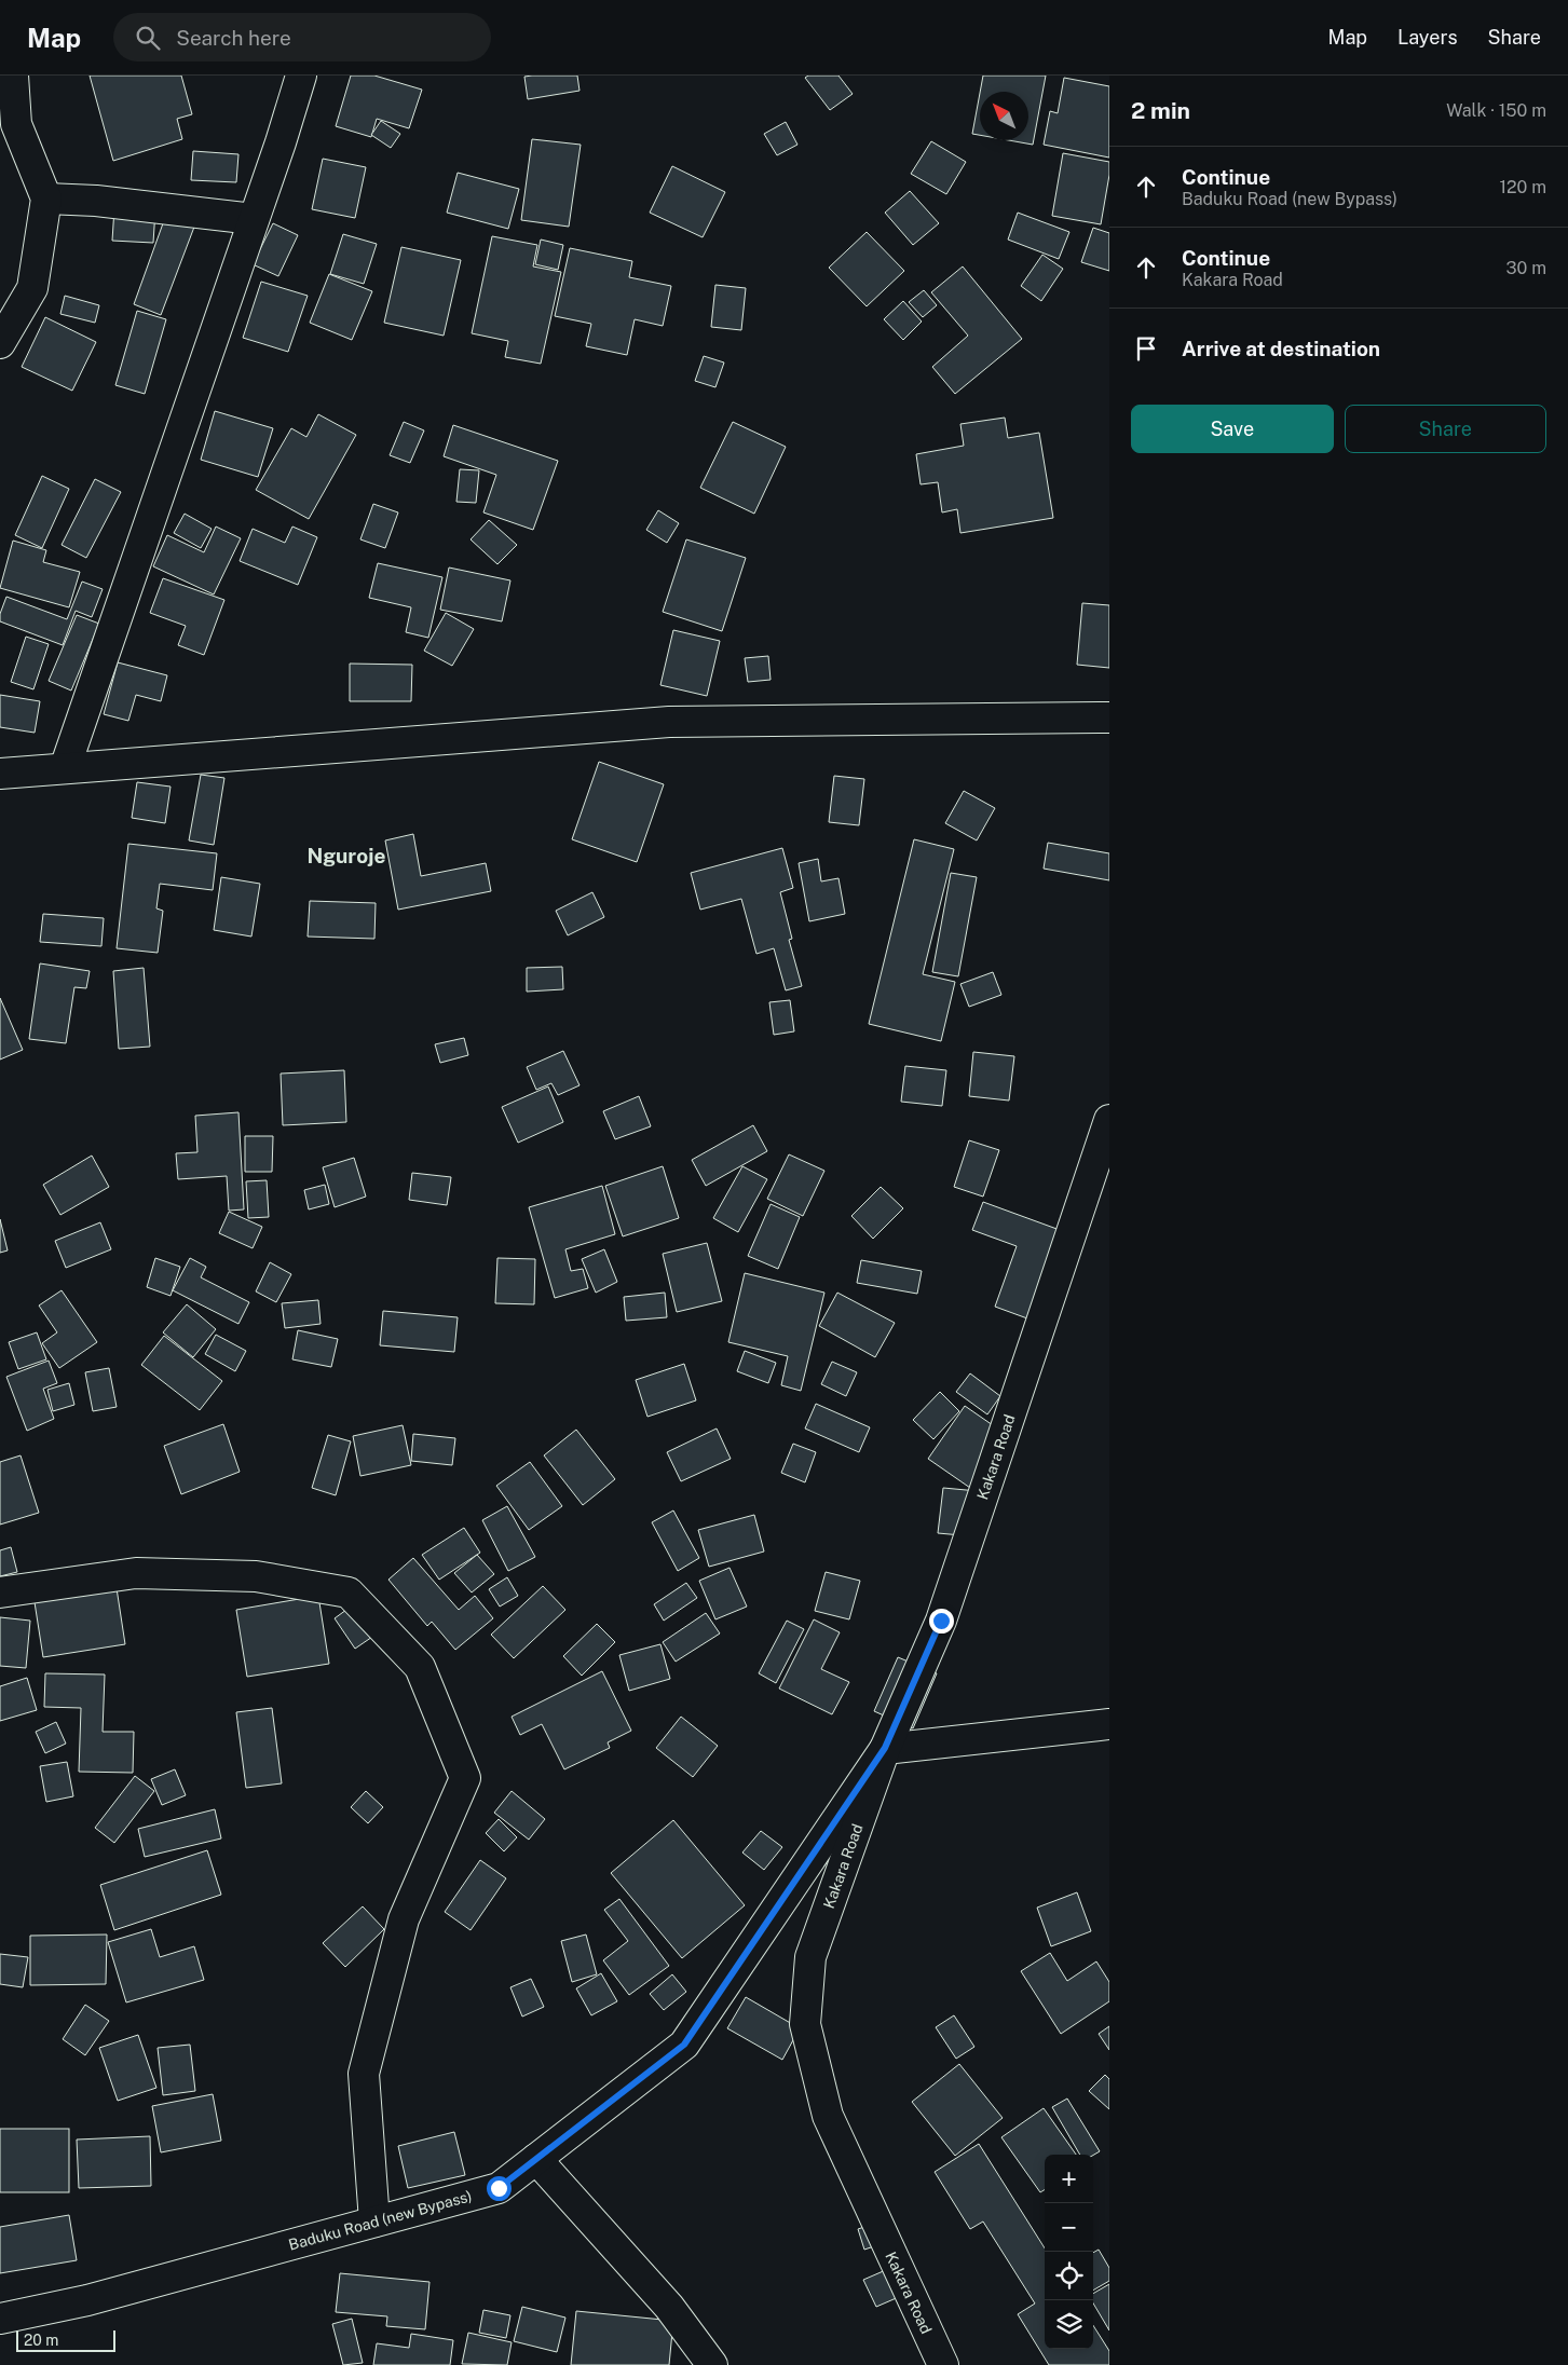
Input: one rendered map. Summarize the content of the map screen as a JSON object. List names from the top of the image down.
{
  "streets": {
    "street": ["Kakara Road", "Baduku Road (new Bypass)"]
  },
  "crossings": [
    ["Kakara Road", "Baduku Road (new Bypass)"]
  ],
  "districts": ["Nguroje"],
  "scale_bar": "20 m",
  "north": "top left",
  "page": {
    "header": "Map",
    "search": "Search here",
    "nav": ["Map", "Layers", "Share"],
    "heading": ["2 min", "Walk · 150 m"],
    "list": [
      ["Continue", "Baduku Road (new Bypass)", "120 m"],
      ["Continue", "Kakara Road", "30 m"],
      "Arrive at destination"
    ],
    "buttons": ["Save", "Share"],
    "map_buttons": ["+", "−"],
    "scale": "20 m"
  }
}
